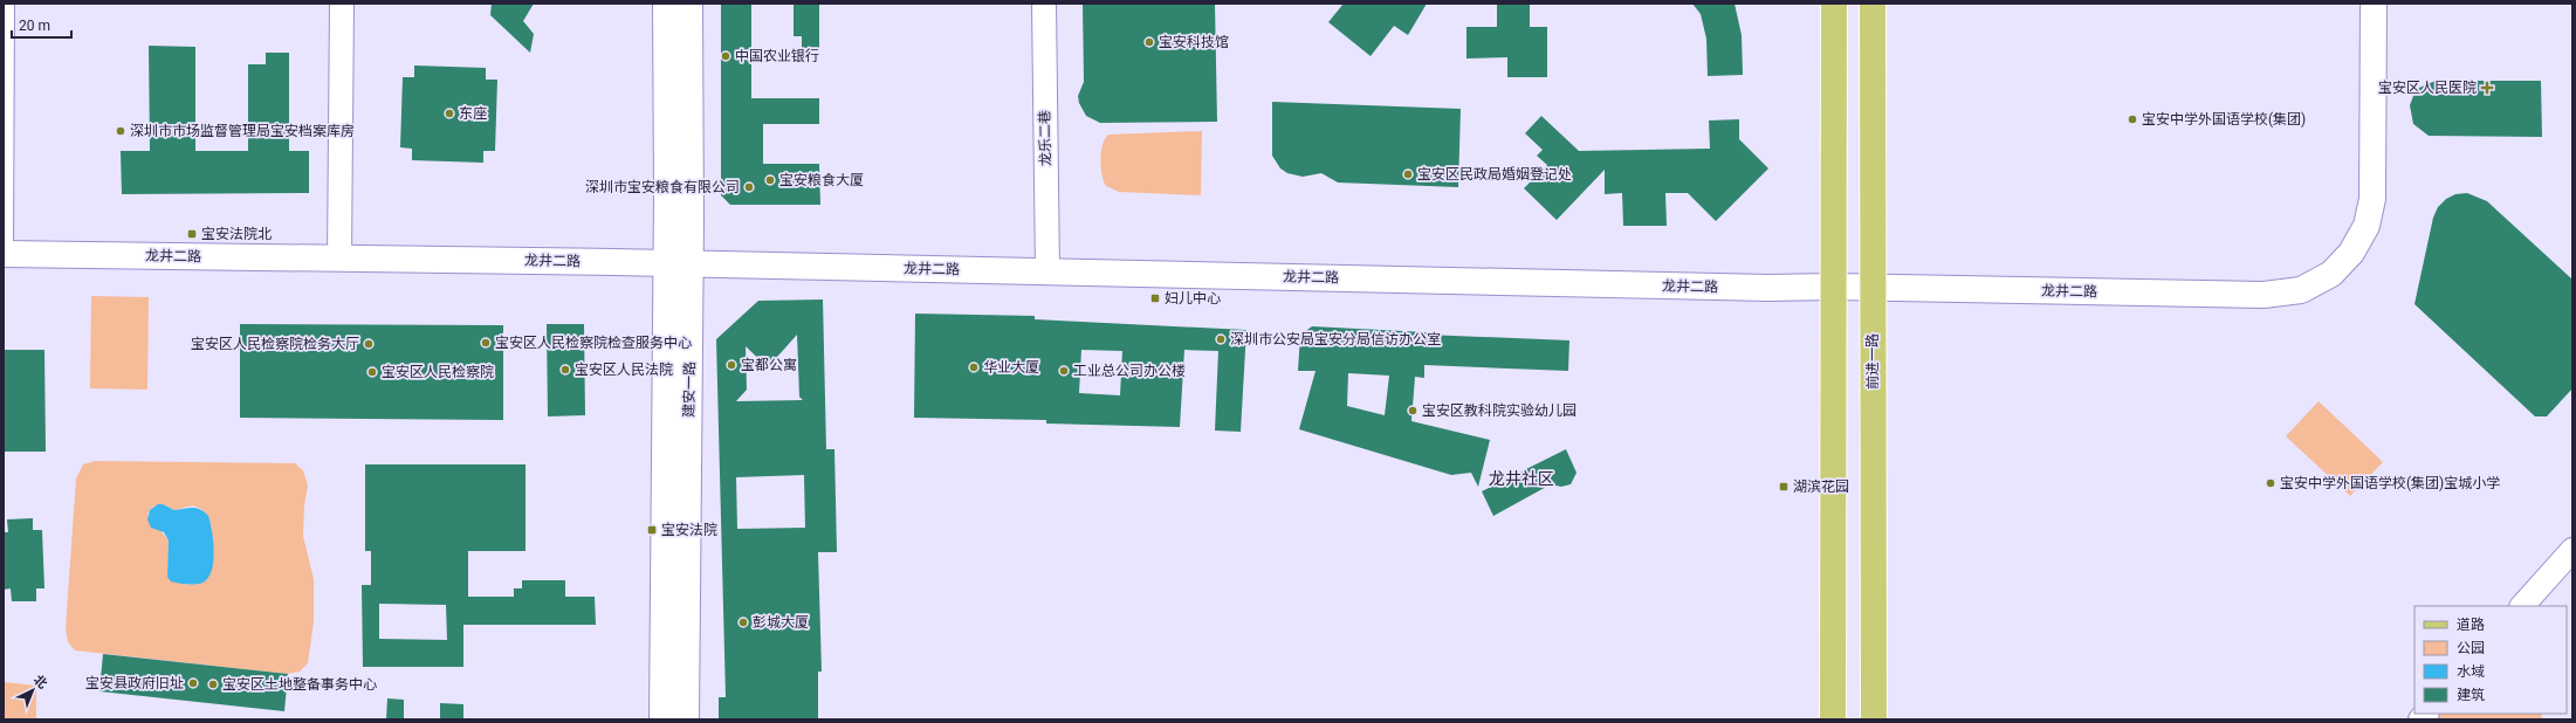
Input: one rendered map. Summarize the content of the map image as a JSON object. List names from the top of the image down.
{
  "streets": {
    "main road": ["前进一路"],
    "street": ["龙乐二巷", "龙井二路", "建安一路"]
  },
  "crossings": [
    ["龙乐二巷", "龙井二路"],
    ["龙井二路", "前进一路"],
    ["龙井二路", "建安一路"]
  ],
  "districts": ["龙井社区"],
  "places": {
    "other": [
      "宝安科技馆",
      "中国农业银行",
      "东座",
      "宝安中学外国语学校(集团)",
      "深圳市市场监督管理局宝安档案库房",
      "宝安区民政局婚姻登记处",
      "宝安粮食大厦",
      "深圳市宝安粮食有限公司",
      "深圳市公安局宝安分局信访办公室",
      "宝安区人民检察院检查服务中心",
      "宝安区人民检察院检务大厅",
      "宝都公寓",
      "华业大厦",
      "宝安区人民法院",
      "工业总公司办公楼",
      "宝安区人民检察院",
      "宝安区教科院实验幼儿园",
      "宝安中学外国语学校(集团)宝城小学",
      "彭城大厦",
      "宝安县政府旧址",
      "宝安区土地整备事务中心"
    ],
    "health": ["宝安区人民医院"],
    "transit": [
      "宝安法院北",
      "妇儿中心",
      "湖滨花园",
      "宝安法院"
    ]
  },
  "legend": [
    "道路",
    "公园",
    "水域",
    "建筑"
  ],
  "scale_bar": "20 m",
  "north": "top right"
}
